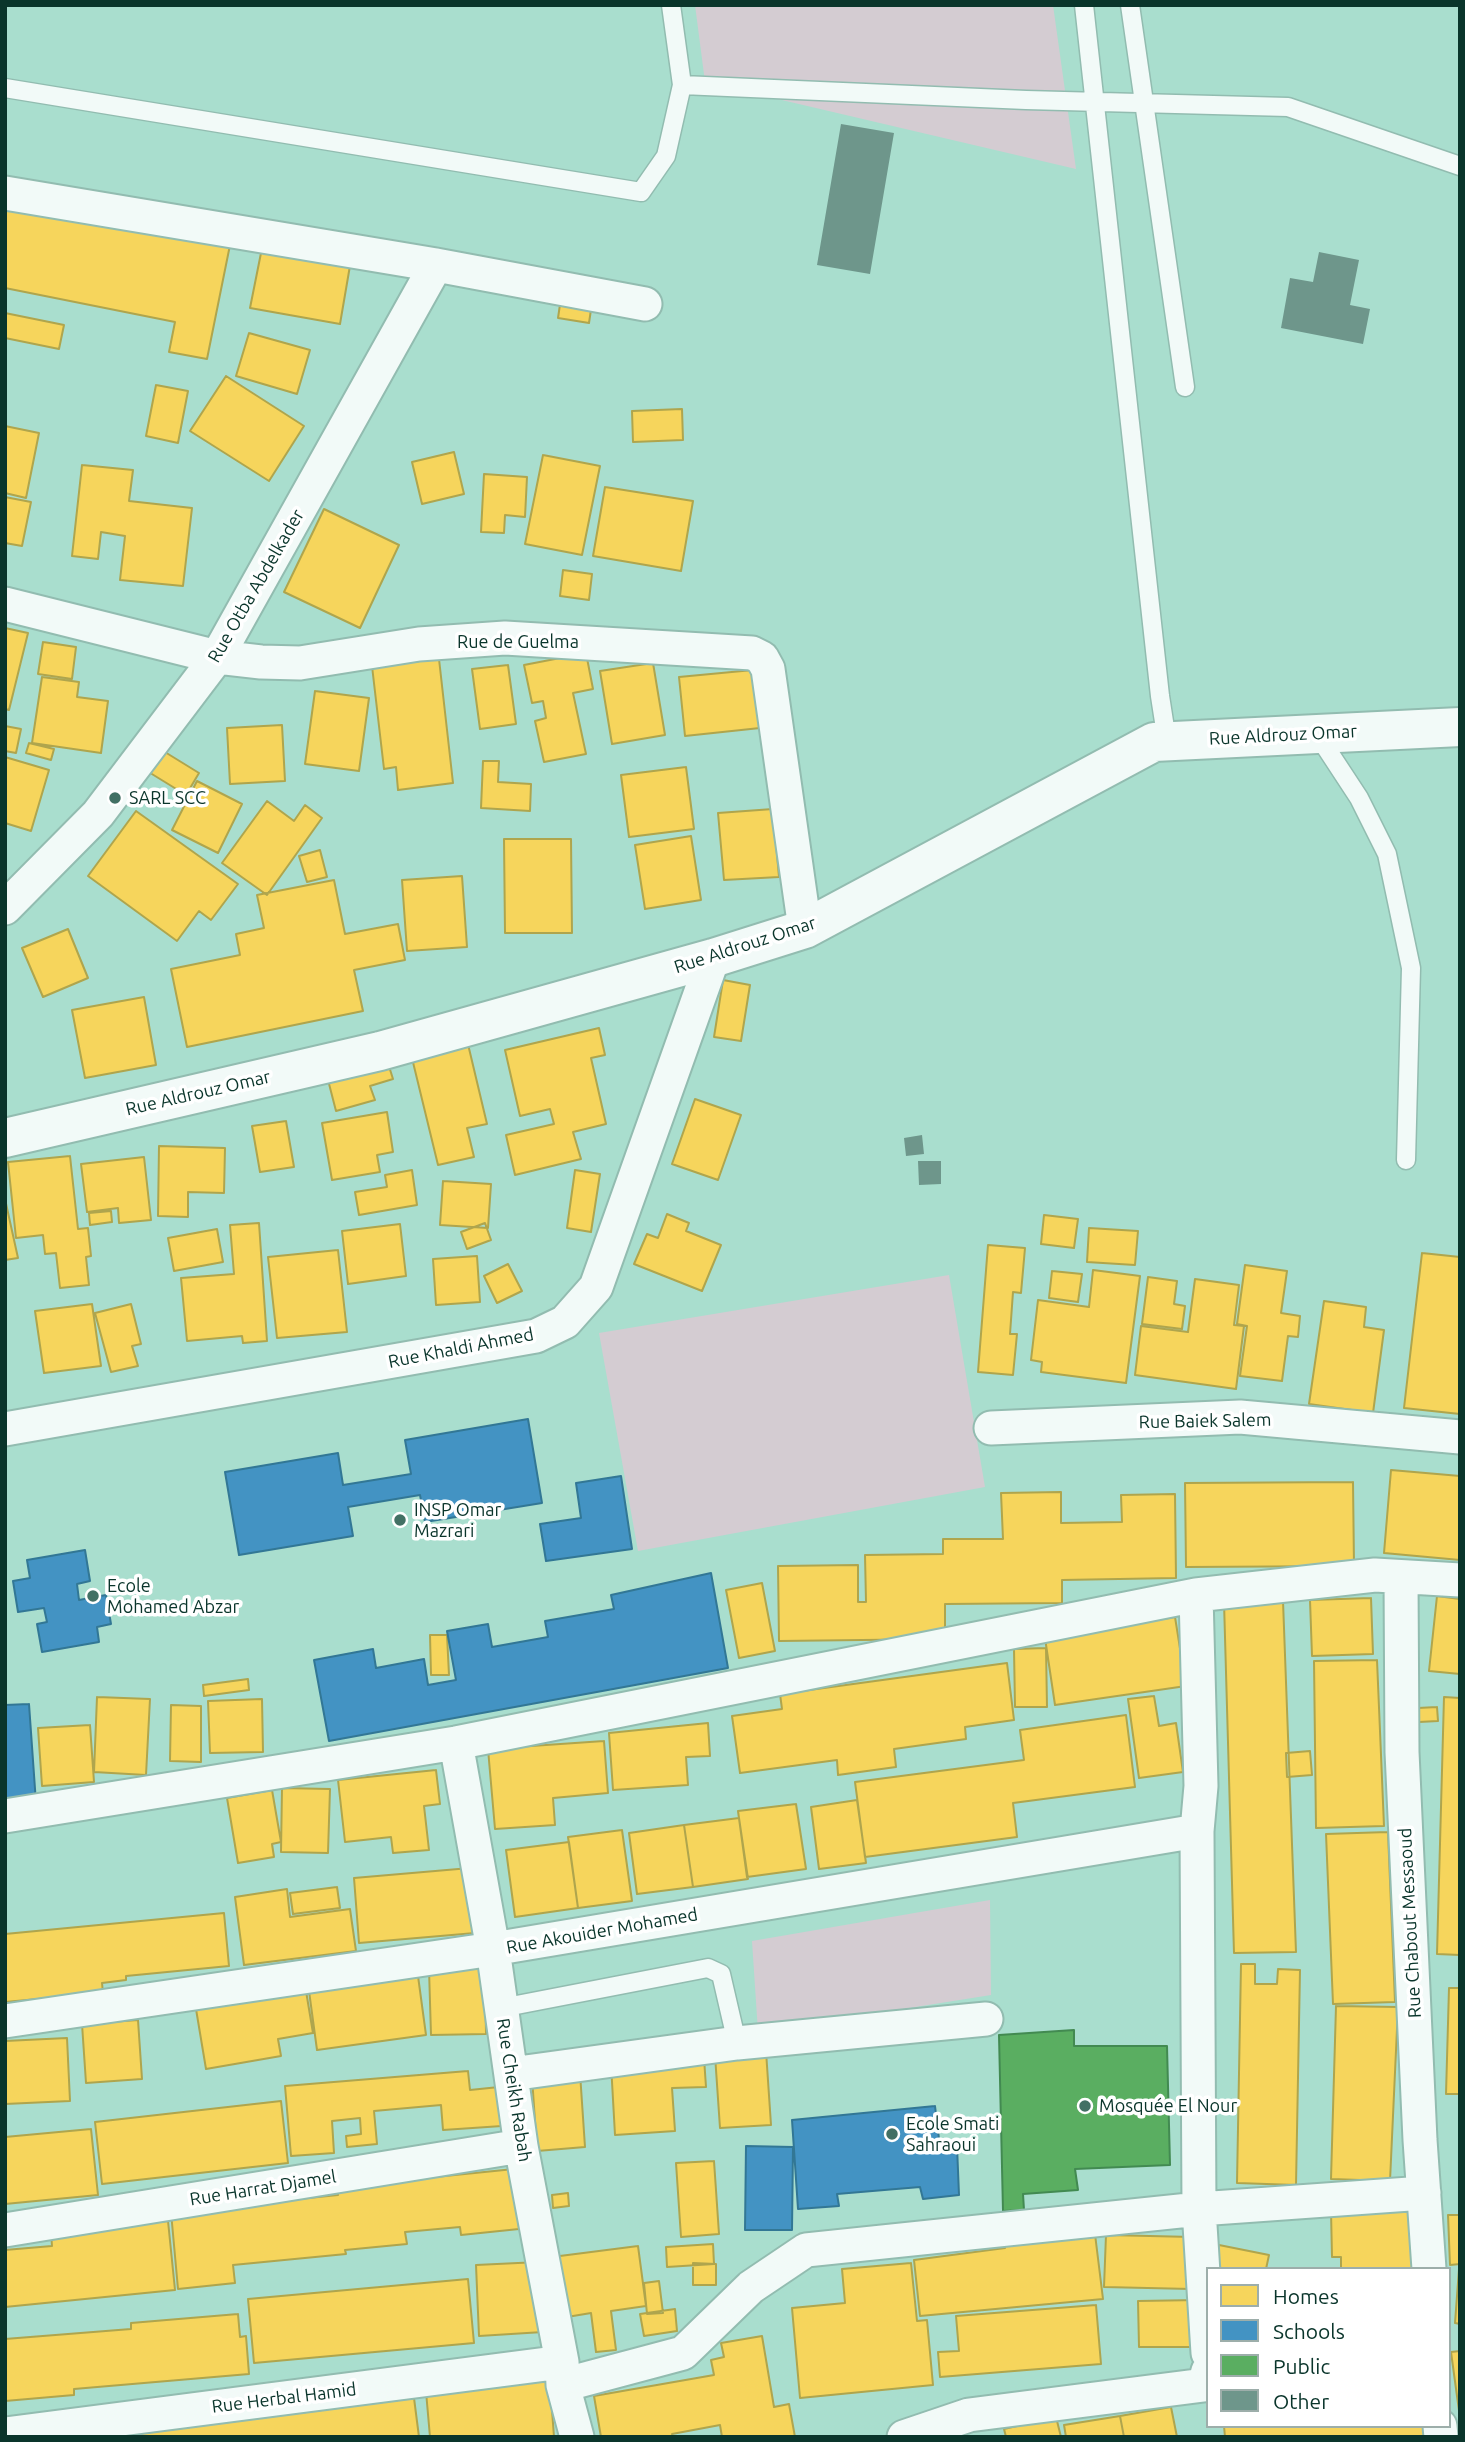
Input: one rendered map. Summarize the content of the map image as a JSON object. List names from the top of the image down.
{
  "streets": {
    "street": [
      "Rue Otba Abdelkader",
      "Rue de Guelma",
      "Rue Aldrouz Omar",
      "Rue Khaldi Ahmed",
      "Rue Baiek Salem",
      "Rue Chabout Messaoud",
      "Rue Akouider Mohamed",
      "Rue Cheikh Rabah",
      "Rue Harrat Djamel",
      "Rue Herbal Hamid"
    ]
  },
  "crossings": [
    ["Rue Otba Abdelkader", "Rue de Guelma"],
    ["Rue de Guelma", "Rue Aldrouz Omar"],
    ["Rue Aldrouz Omar", "Rue Khaldi Ahmed"],
    ["Rue Chabout Messaoud", "Rue Herbal Hamid"],
    ["Rue Akouider Mohamed", "Rue Cheikh Rabah"],
    ["Rue Cheikh Rabah", "Rue Harrat Djamel"],
    ["Rue Cheikh Rabah", "Rue Herbal Hamid"]
  ],
  "places": [
    "SARL SCC",
    "INSP Omar Mazrari",
    "Ecole Mohamed Abzar",
    "Mosquée El Nour",
    "Ecole Smati Sahraoui"
  ],
  "legend": [
    "Homes",
    "Schools",
    "Public",
    "Other"
  ]
}
